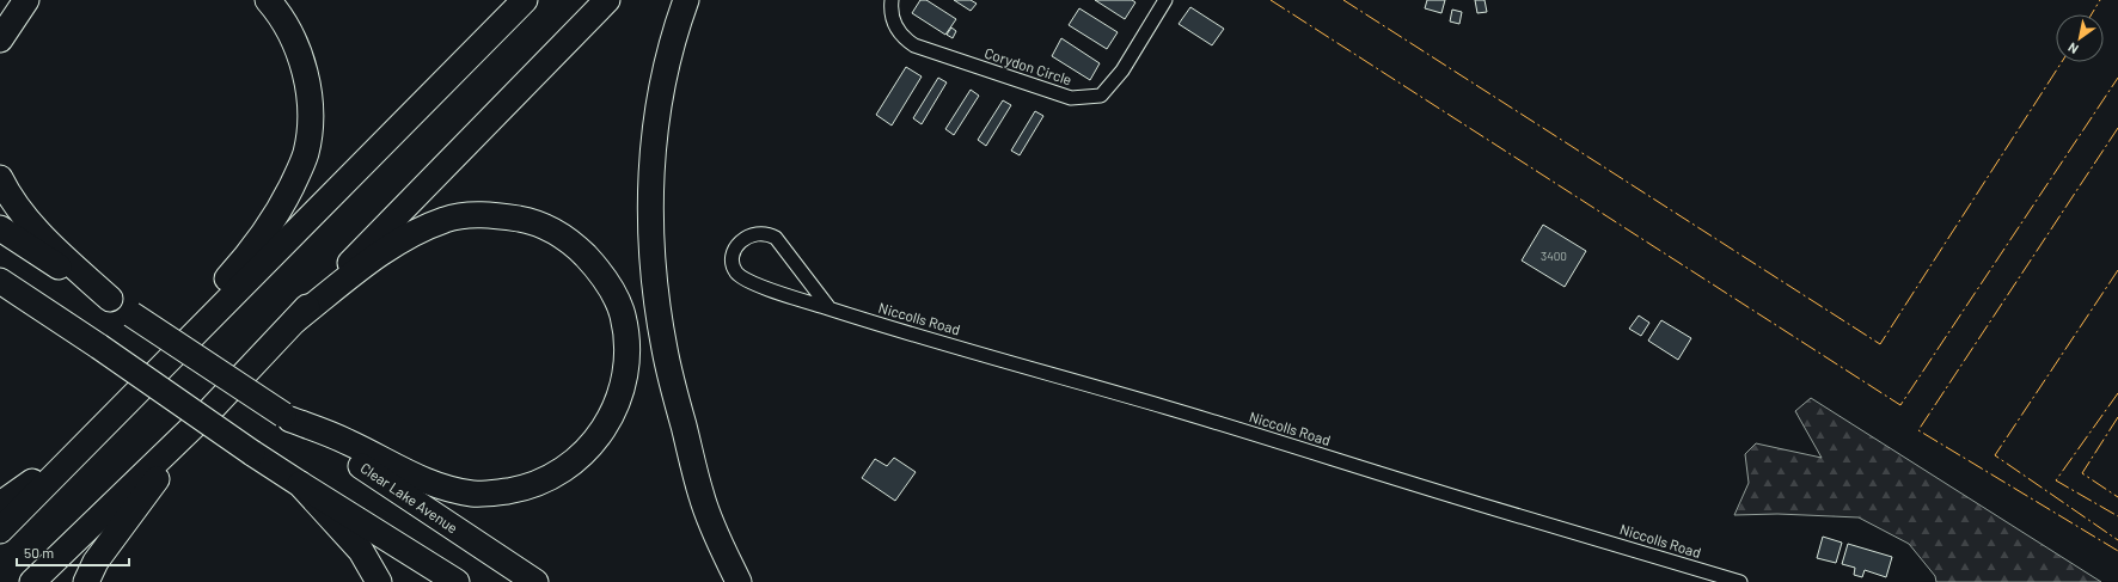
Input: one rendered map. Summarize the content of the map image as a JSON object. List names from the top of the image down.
{
  "streets": {
    "highway": ["Clear Lake Avenue"],
    "street": ["Corydon Circle", "Niccolls Road"]
  },
  "house_numbers": ["3400"],
  "scale_bar": "50 m",
  "north": "bottom left"
}
